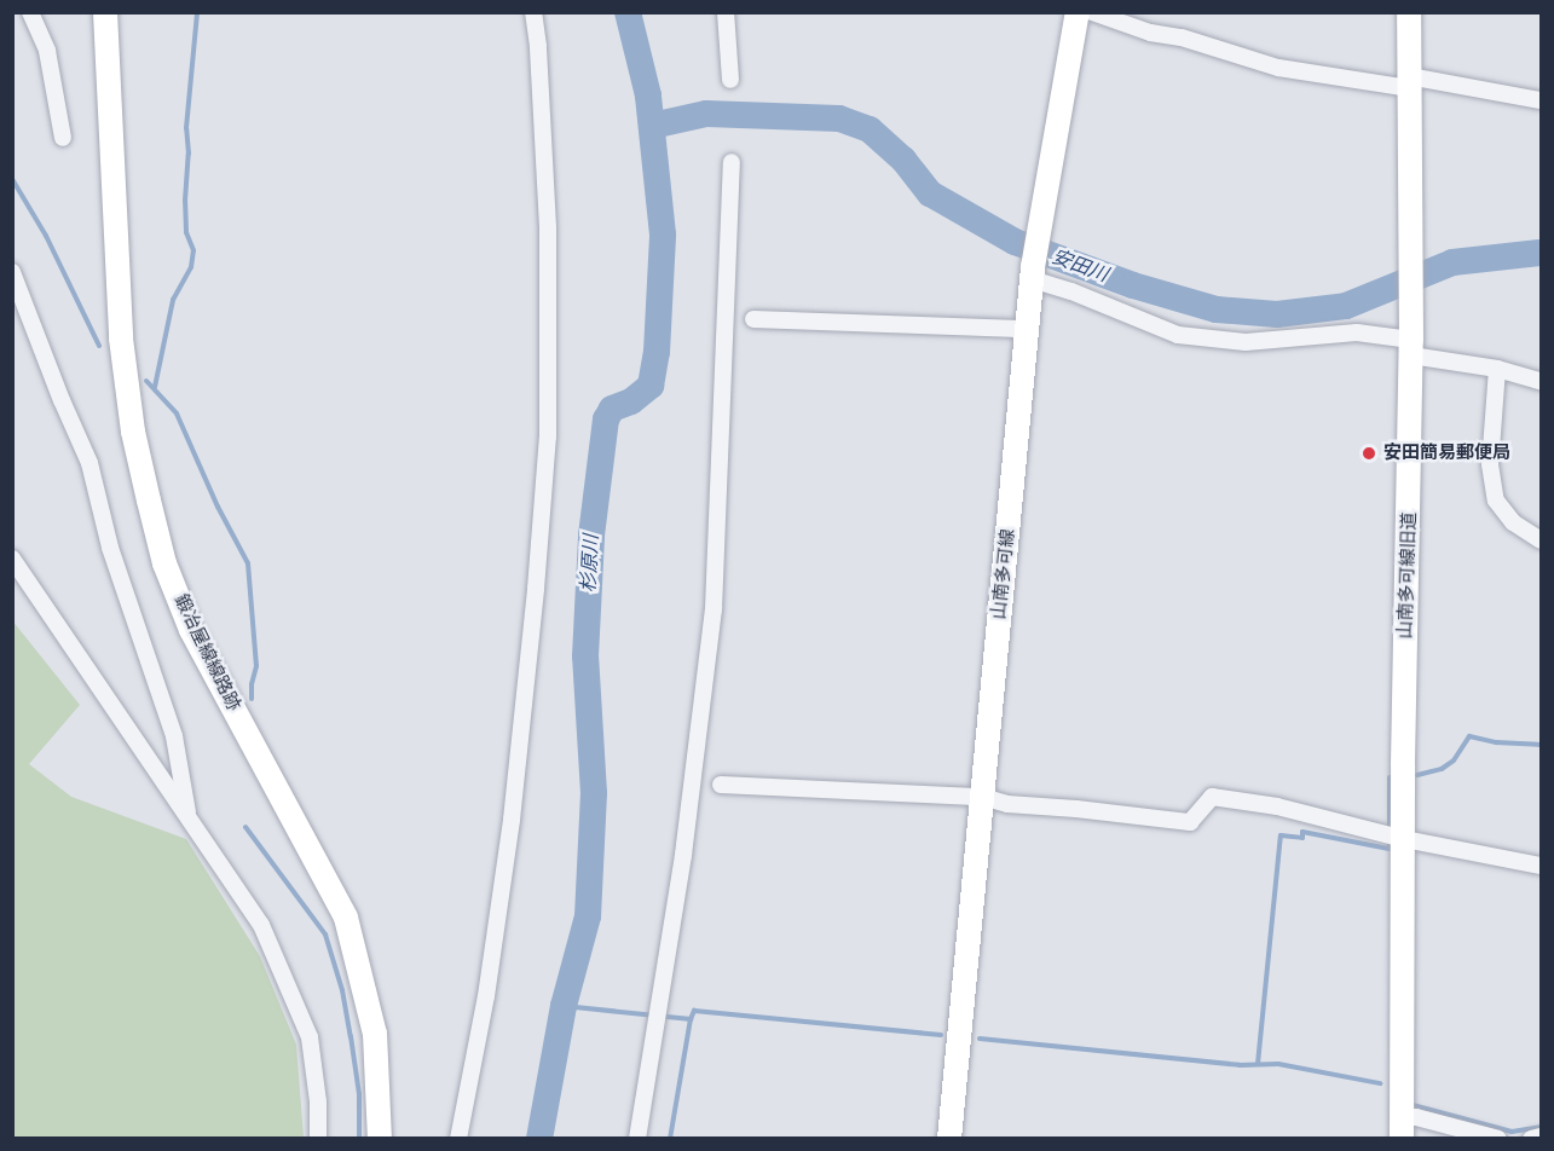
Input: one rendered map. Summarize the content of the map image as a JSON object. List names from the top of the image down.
{
  "streets": {
    "street": ["山南多可線", "山南多可線旧道", "鍛冶屋線線路跡"]
  },
  "water": ["安田川", "杉原川"],
  "places": ["安田簡易郵便局"]
}
